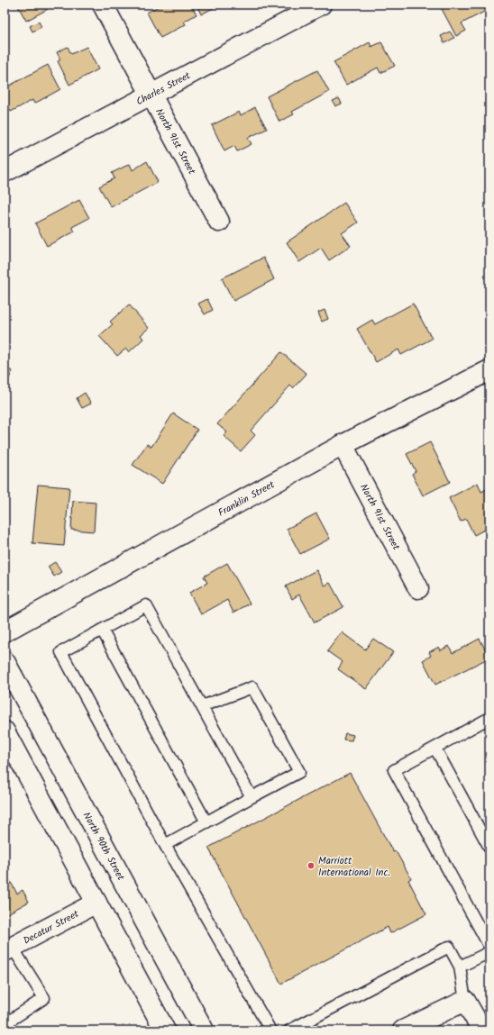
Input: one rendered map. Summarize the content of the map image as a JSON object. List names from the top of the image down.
{
  "streets": {
    "street": [
      "Charles Street",
      "North 91st Street",
      "Franklin Street",
      "North 90th Street",
      "Decatur Street"
    ]
  },
  "crossings": [
    ["Charles Street", "North 91st Street"],
    ["North 91st Street", "Franklin Street"]
  ],
  "places": ["Marriott International Inc."]
}
